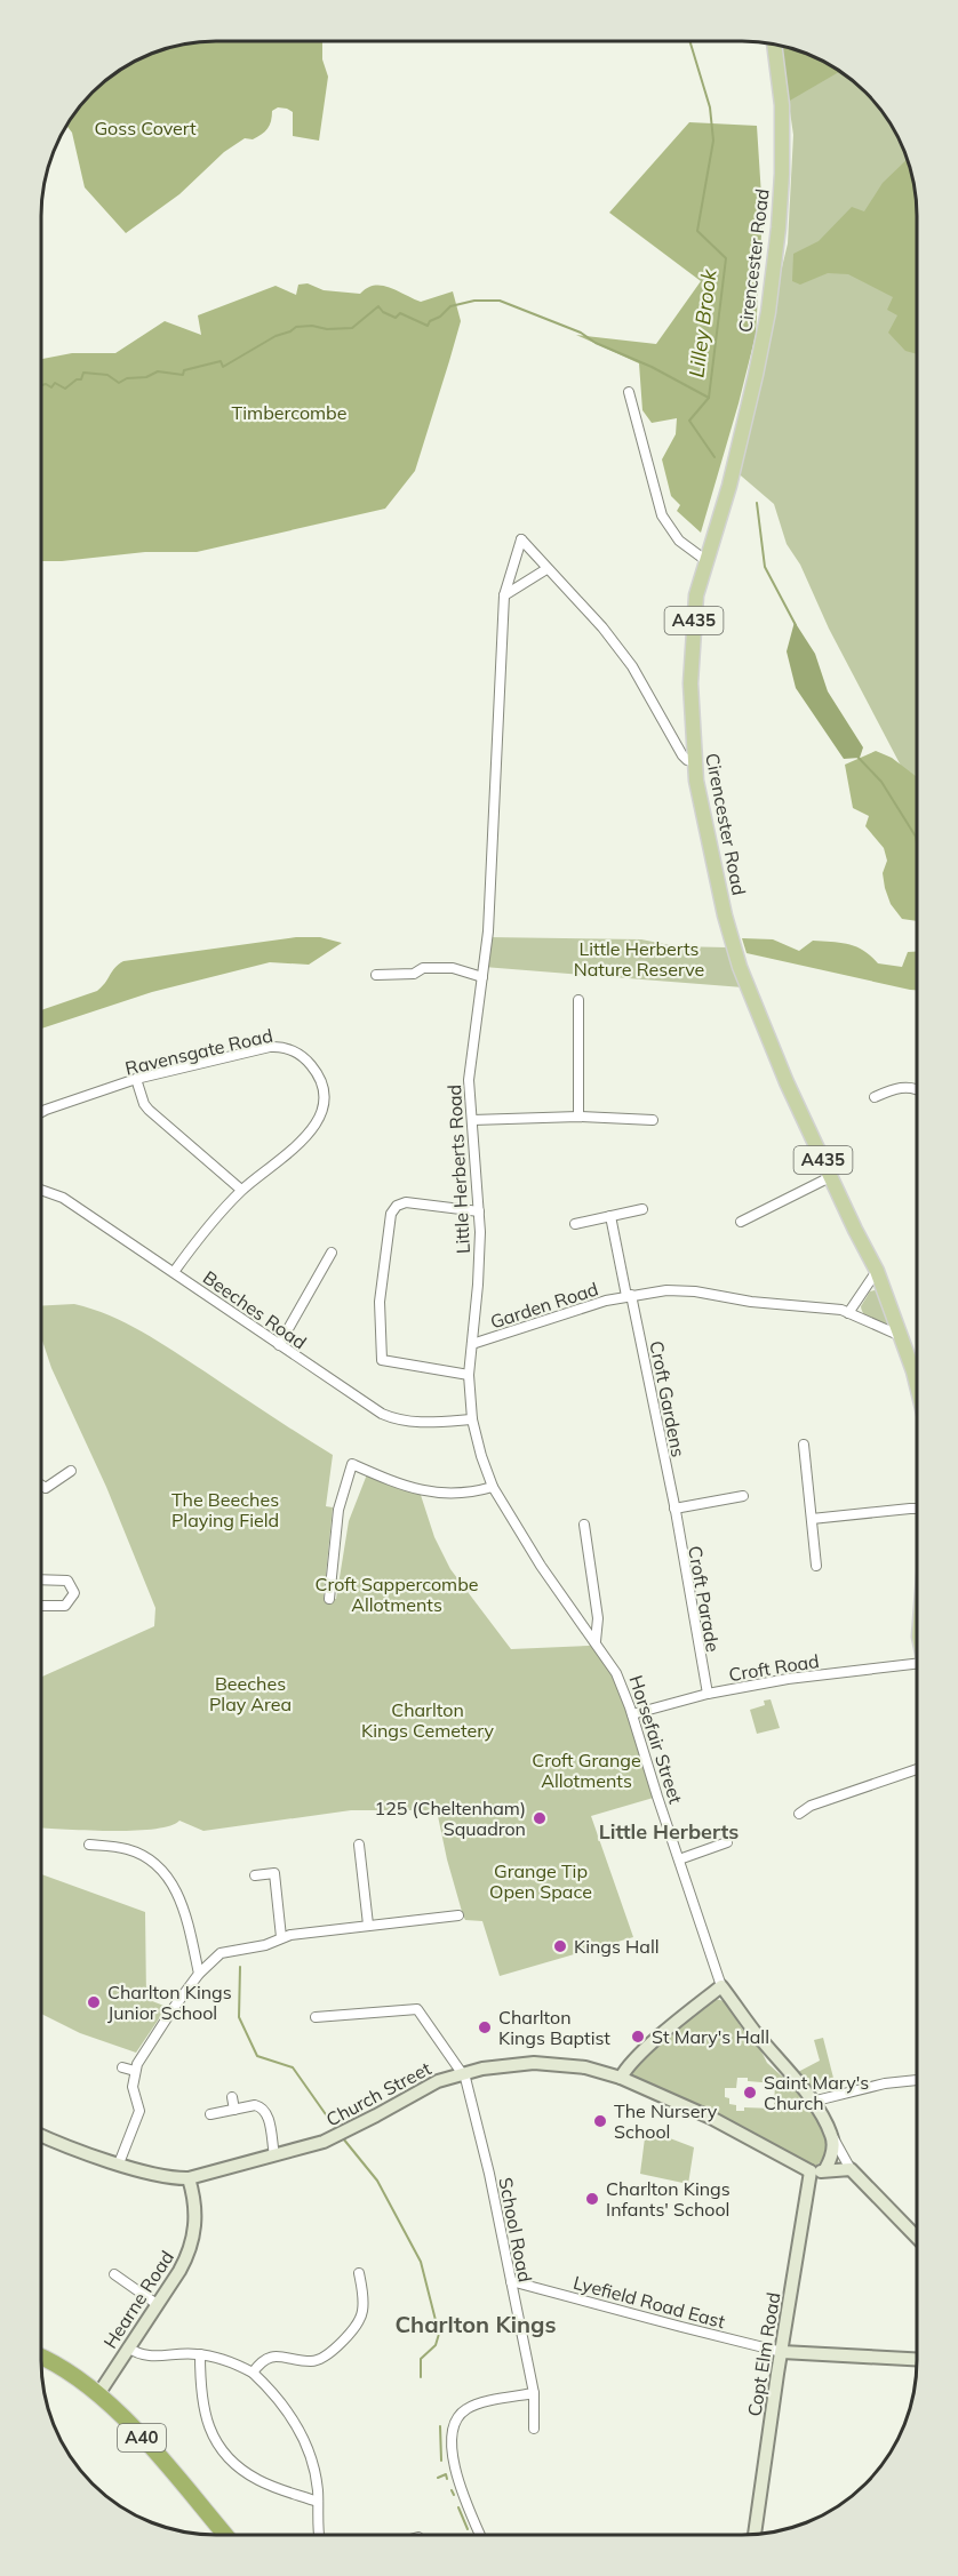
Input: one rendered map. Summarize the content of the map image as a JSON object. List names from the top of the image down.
{
  "streets": {
    "highway": ["A40"],
    "main road": ["Cirencester Road", "A435"],
    "street": [
      "Ravensgate Road",
      "Little Herberts Road",
      "Garden Road",
      "Beeches Road",
      "Croft Gardens",
      "Croft Road",
      "Horsefair Street",
      "Church Street",
      "School Road",
      "Hearne Road",
      "Lyefield Road East",
      "Copt Elm Road"
    ]
  },
  "crossings": [
    ["Cirencester Road", "Garden Road"],
    ["Ravensgate Road", "Beeches Road"],
    ["Little Herberts Road", "Garden Road"],
    ["Little Herberts Road", "Beeches Road"],
    ["Little Herberts Road", "Horsefair Street"],
    ["Garden Road", "Croft Gardens"],
    ["Croft Gardens", "Croft Road"],
    ["Croft Road", "Horsefair Street"],
    ["Church Street", "School Road"],
    ["Church Street", "Hearne Road"],
    ["Church Street", "Copt Elm Road"],
    ["School Road", "Lyefield Road East"],
    ["Hearne Road", "A40"],
    ["Lyefield Road East", "Copt Elm Road"]
  ],
  "districts": ["Little Herberts", "Charlton Kings"],
  "water": ["Lilley Brook"],
  "parks": [
    "Goss Covert",
    "Timbercombe",
    "Little Herberts Nature Reserve",
    "The Beeches Playing Field",
    "Croft Sappercombe Allotments",
    "Beeches Play Area",
    "Charlton Kings Cemetery",
    "Croft Grange Allotments",
    "Grange Tip Open Space"
  ],
  "places": [
    "125 (Cheltenham) Squadron",
    "Kings Hall",
    "Charlton Kings Junior School",
    "Charlton Kings Baptist",
    "St Mary's Hall",
    "Saint Mary's Church",
    "The Nursery School",
    "Charlton Kings Infants' School"
  ]
}
